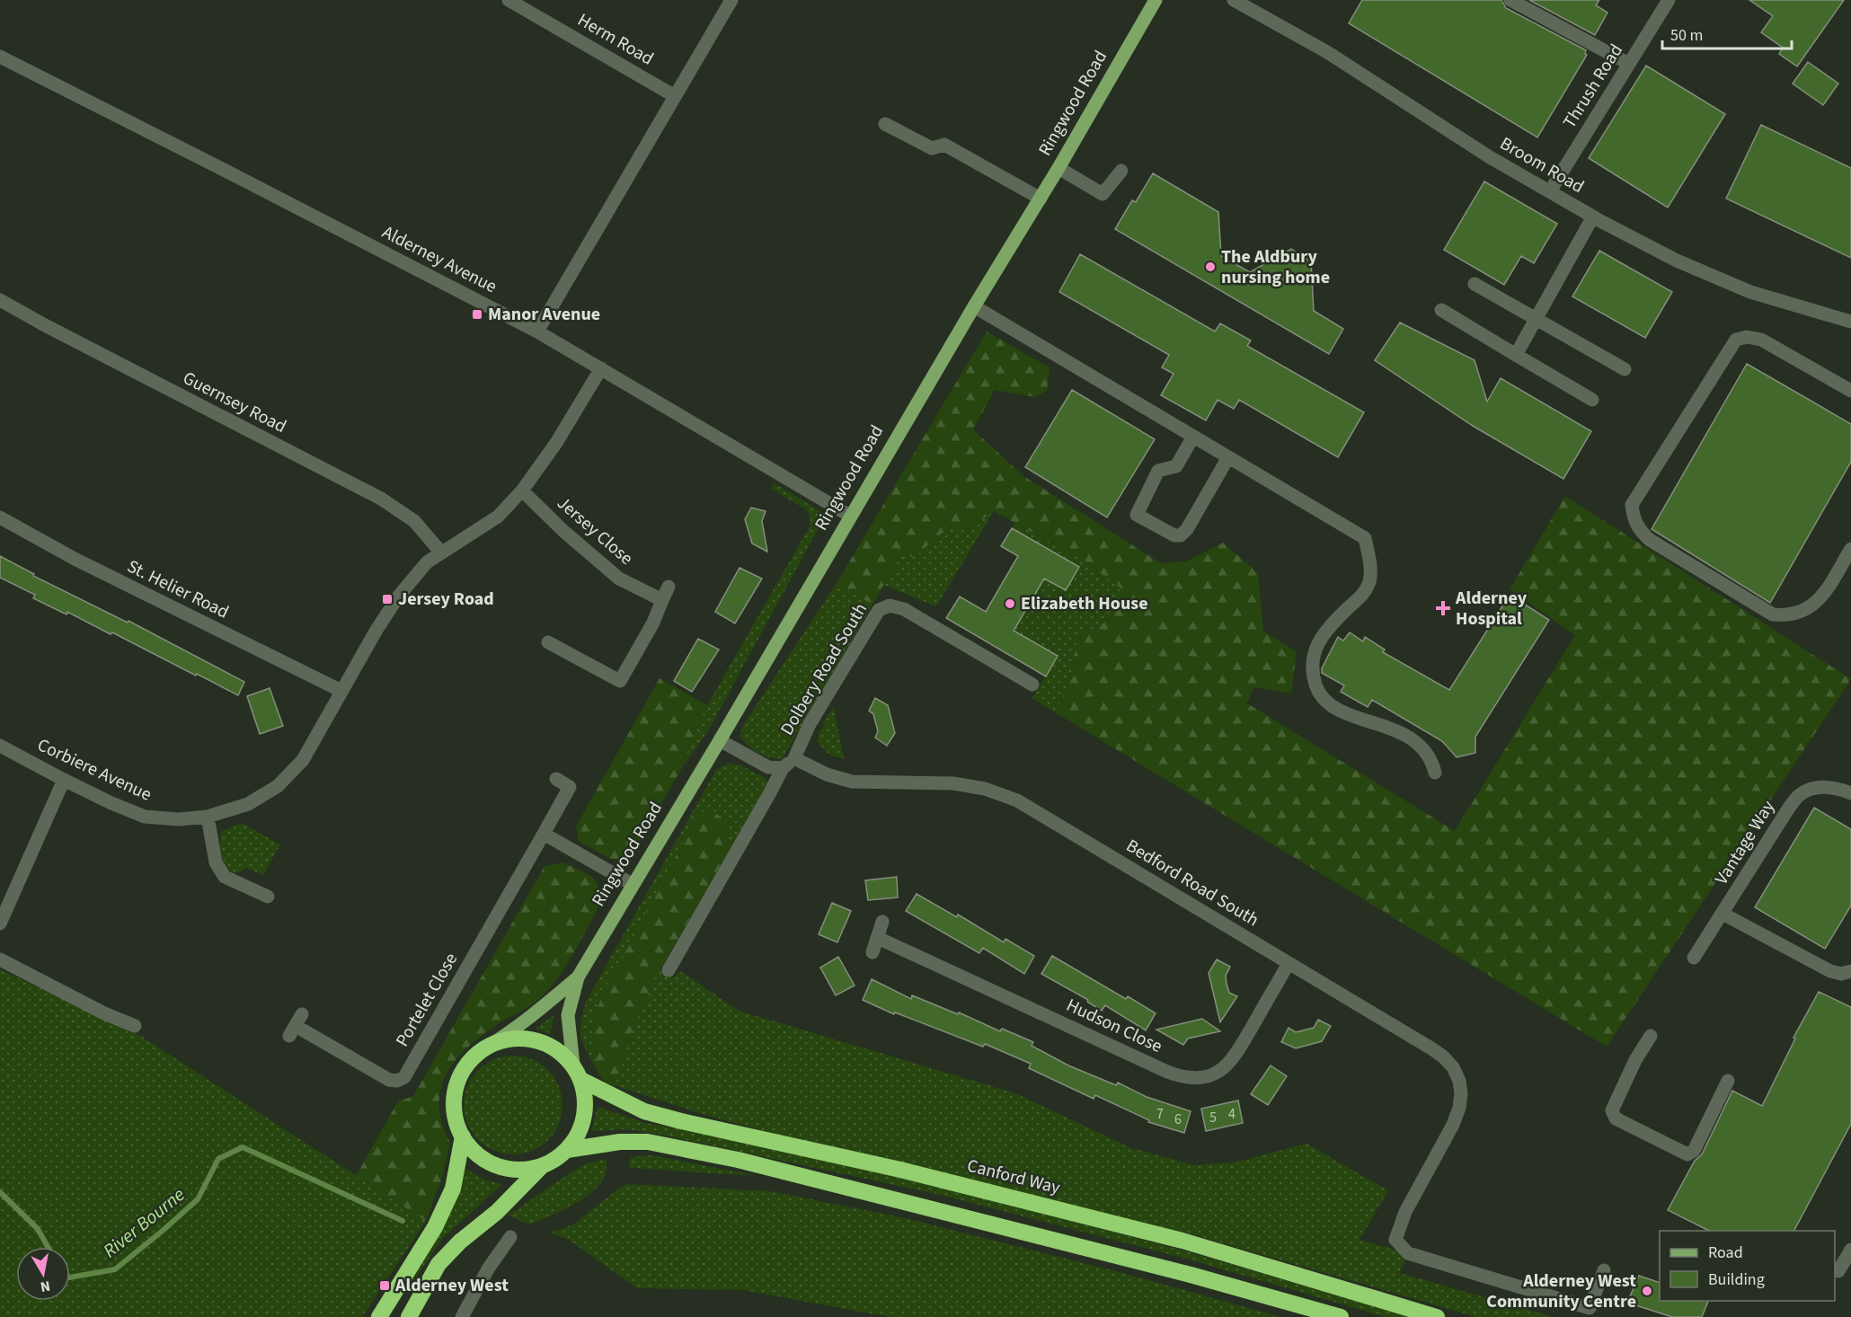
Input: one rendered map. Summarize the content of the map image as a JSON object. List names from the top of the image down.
{
  "streets": {
    "highway": ["Canford Way"],
    "main road": ["Ringwood Road"],
    "street": [
      "Herm Road",
      "Thrush Road",
      "Broom Road",
      "Alderney Avenue",
      "Guernsey Road",
      "Jersey Close",
      "St. Helier Road",
      "Dolbery Road South",
      "Corbiere Avenue",
      "Vantage Way",
      "Bedford Road South",
      "Portelet Close",
      "Hudson Close"
    ]
  },
  "crossings": [
    ["Thrush Road", "Broom Road"],
    ["Ringwood Road", "Alderney Avenue"],
    ["Ringwood Road", "Canford Way"],
    ["St. Helier Road", "Corbiere Avenue"],
    ["Dolbery Road South", "Bedford Road South"],
    ["Bedford Road South", "Hudson Close"]
  ],
  "water": ["River Bourne"],
  "places": {
    "other": ["The Aldbury nursing home", "Elizabeth House", "Alderney West Community Centre"],
    "transit": ["Manor Avenue", "Jersey Road", "Alderney West"],
    "health": ["Alderney Hospital"]
  },
  "house_numbers": [
    "7",
    "4",
    "5",
    "6"
  ],
  "legend": ["Road", "Building"],
  "scale_bar": "50 m",
  "north": "bottom"
}
